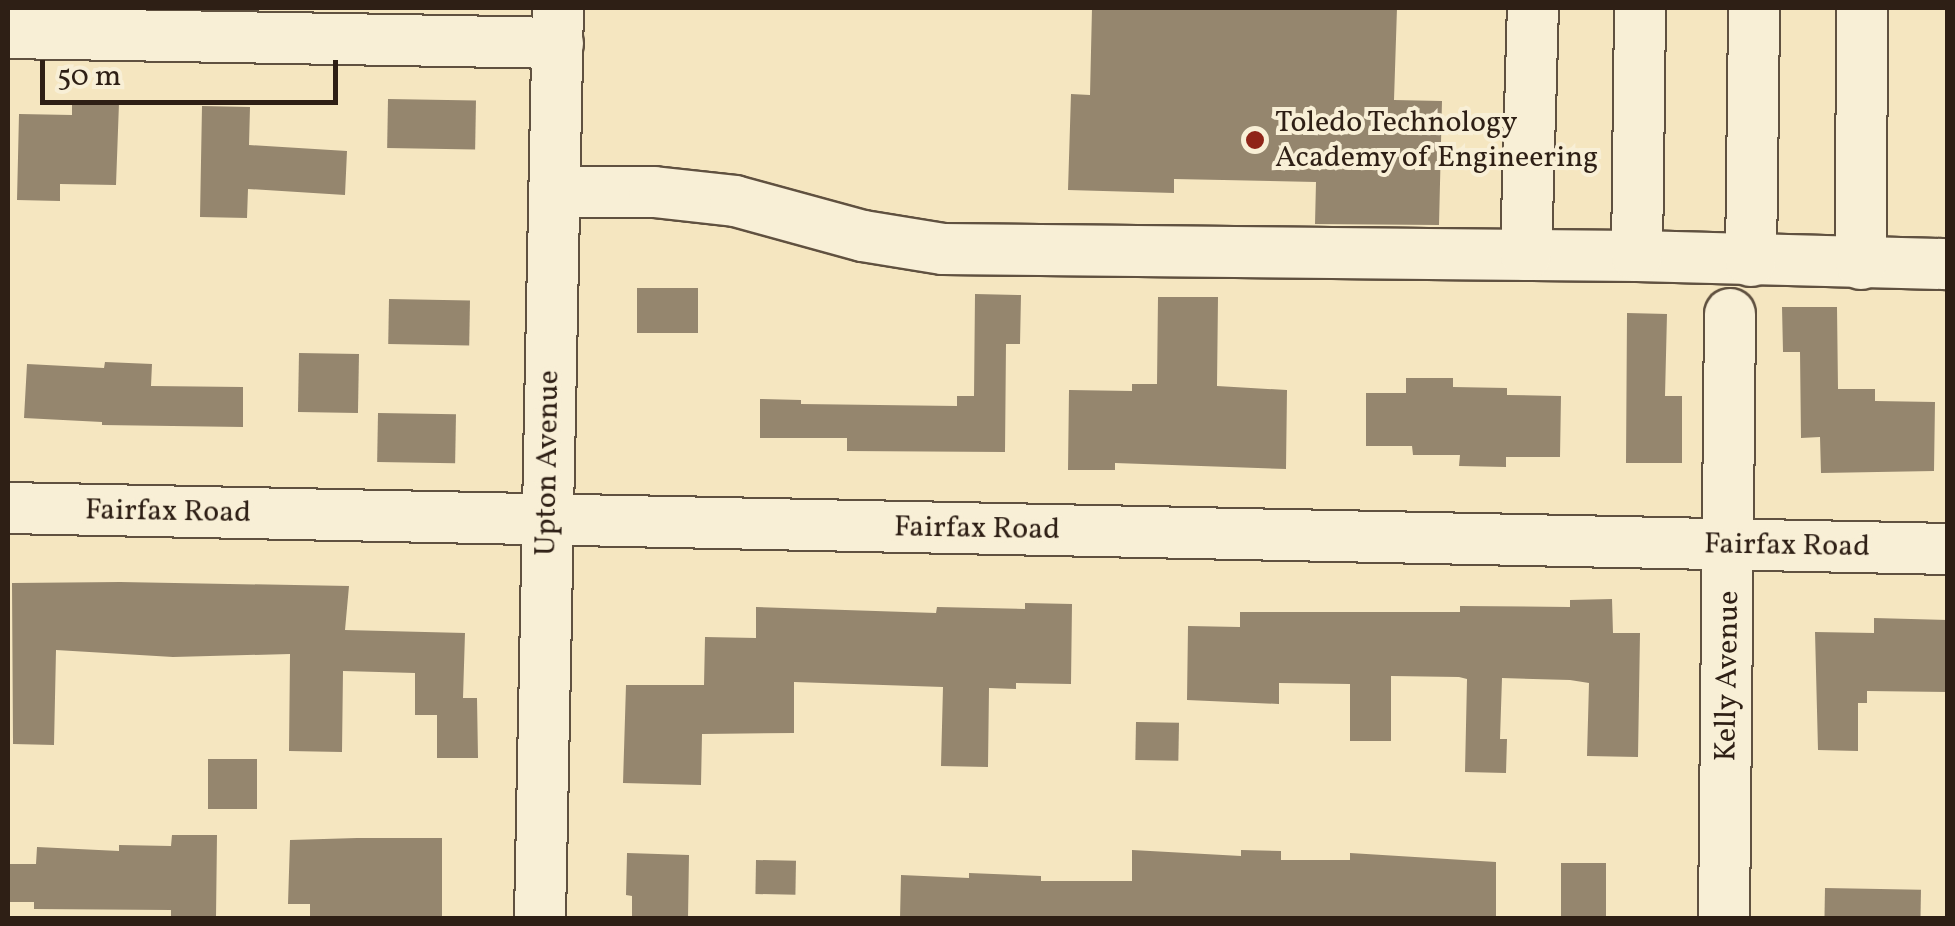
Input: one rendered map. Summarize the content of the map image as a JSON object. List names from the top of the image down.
{
  "streets": {
    "street": ["Upton Avenue", "Fairfax Road", "Kelly Avenue"]
  },
  "crossings": [
    ["Upton Avenue", "Fairfax Road"],
    ["Fairfax Road", "Kelly Avenue"]
  ],
  "places": ["Toledo Technology Academy of Engineering"],
  "scale_bar": "50 m"
}
